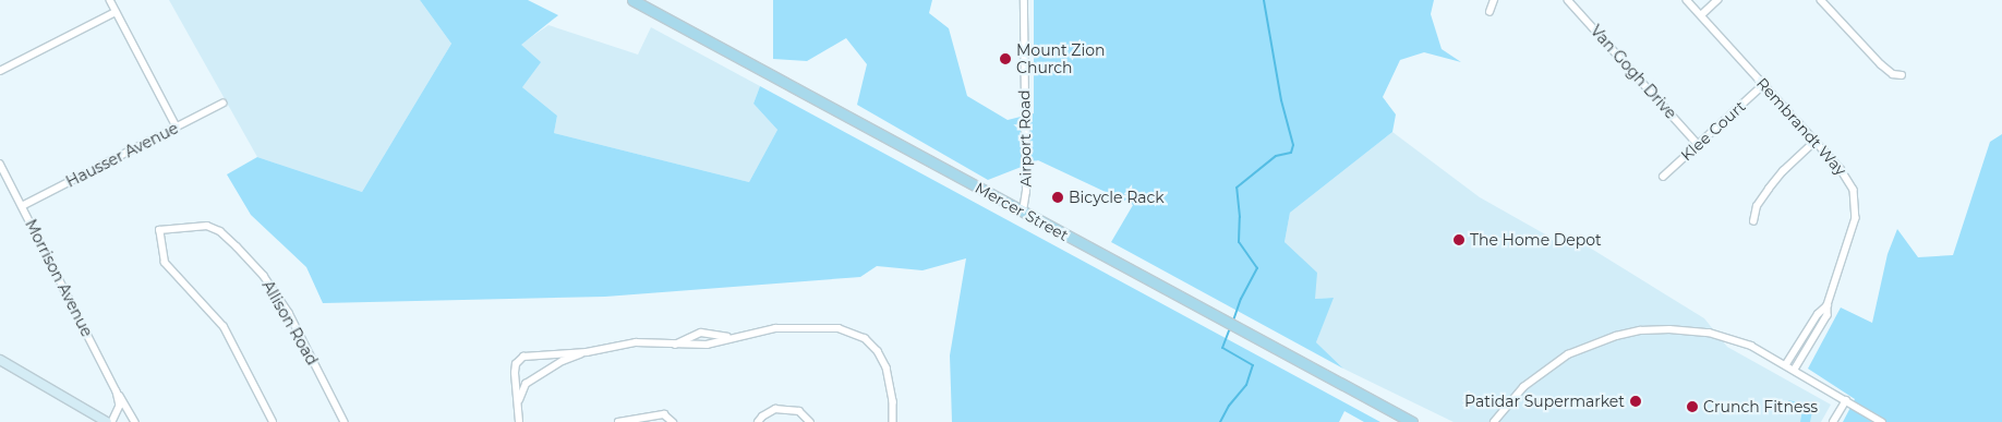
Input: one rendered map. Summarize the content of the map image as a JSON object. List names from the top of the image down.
{
  "streets": {
    "main road": ["Mercer Street"],
    "street": [
      "Van Gogh Drive",
      "Rembrandt Way",
      "Klee Court",
      "Airport Road",
      "Hausser Avenue",
      "Morrison Avenue",
      "Allison Road"
    ]
  },
  "crossings": [
    ["Van Gogh Drive", "Klee Court"],
    ["Rembrandt Way", "Klee Court"],
    ["Airport Road", "Mercer Street"],
    ["Hausser Avenue", "Morrison Avenue"]
  ],
  "places": [
    "Mount Zion Church",
    "Bicycle Rack",
    "The Home Depot",
    "Patidar Supermarket",
    "Crunch Fitness"
  ]
}
